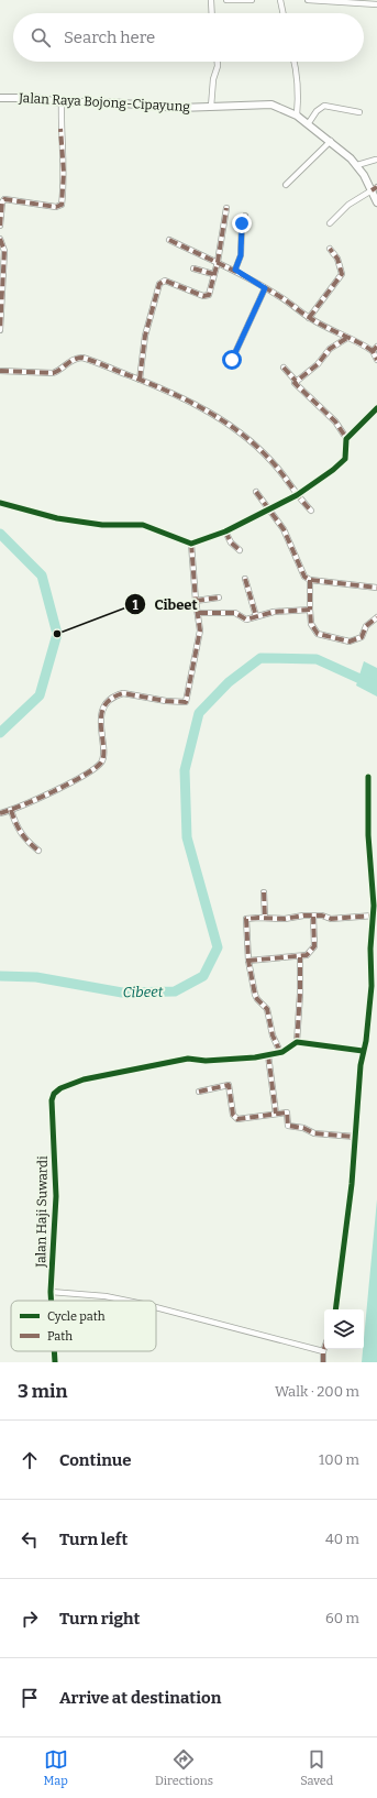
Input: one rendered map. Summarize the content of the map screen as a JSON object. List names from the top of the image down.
{
  "streets": {
    "street": ["Jalan Raya Bojong-Cipayung", "Jalan Haji Suwardi"]
  },
  "water": ["Cibeet"],
  "places": ["Cibeet"],
  "legend": ["Cycle path", "Path"],
  "page": {
    "search": "Search here",
    "heading": ["3 min", "Walk · 200 m"],
    "list": [
      ["Continue", "100 m"],
      ["Turn left", "40 m"],
      ["Turn right", "60 m"],
      "Arrive at destination"
    ],
    "nav": ["Map", "Directions", "Saved"]
  }
}
